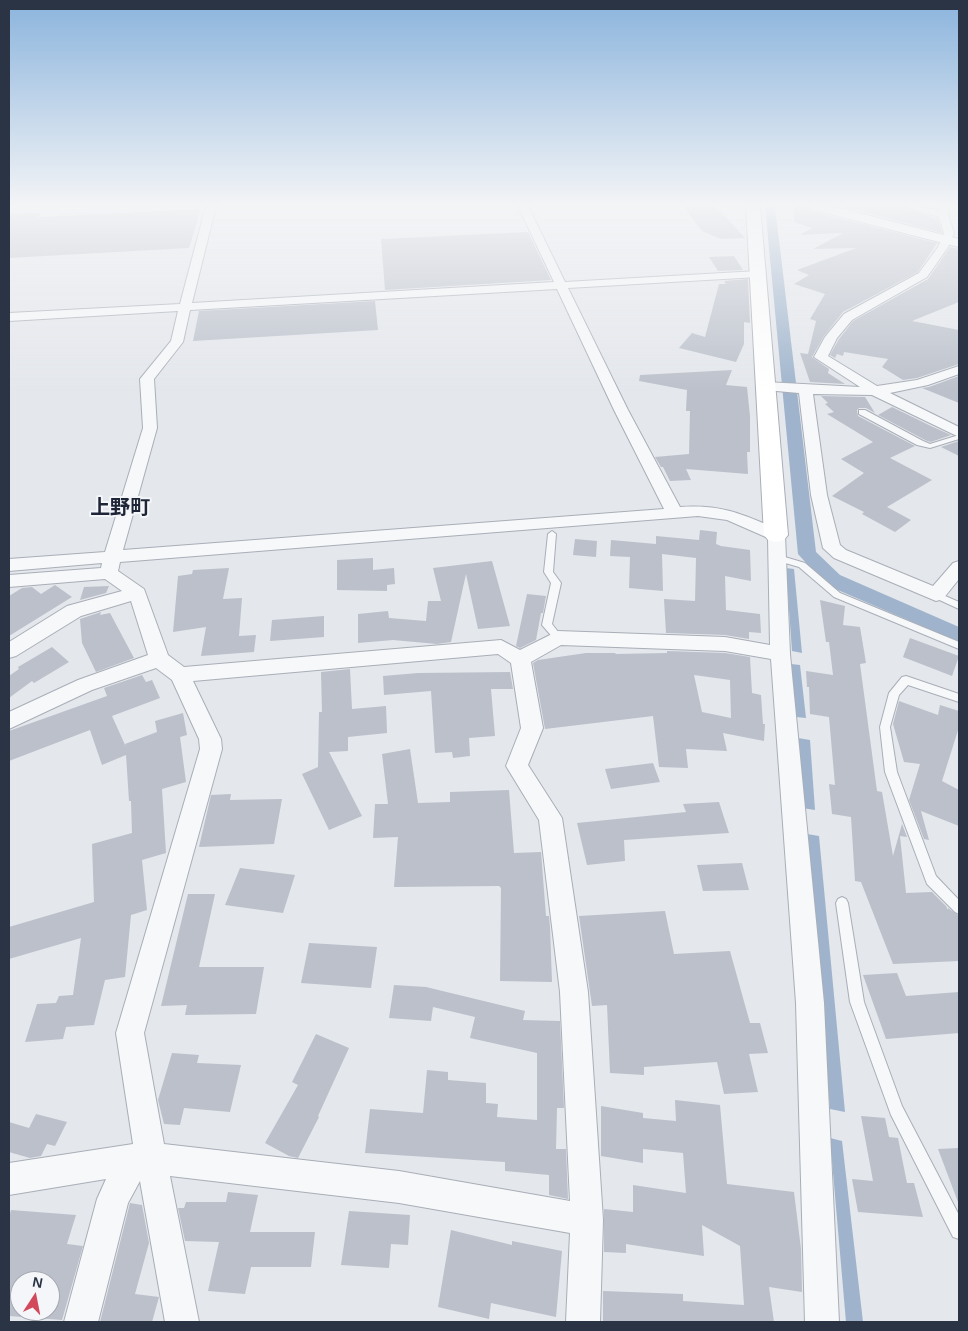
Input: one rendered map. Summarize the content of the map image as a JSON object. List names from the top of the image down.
{
  "districts": ["上野町"],
  "north": "top"
}
